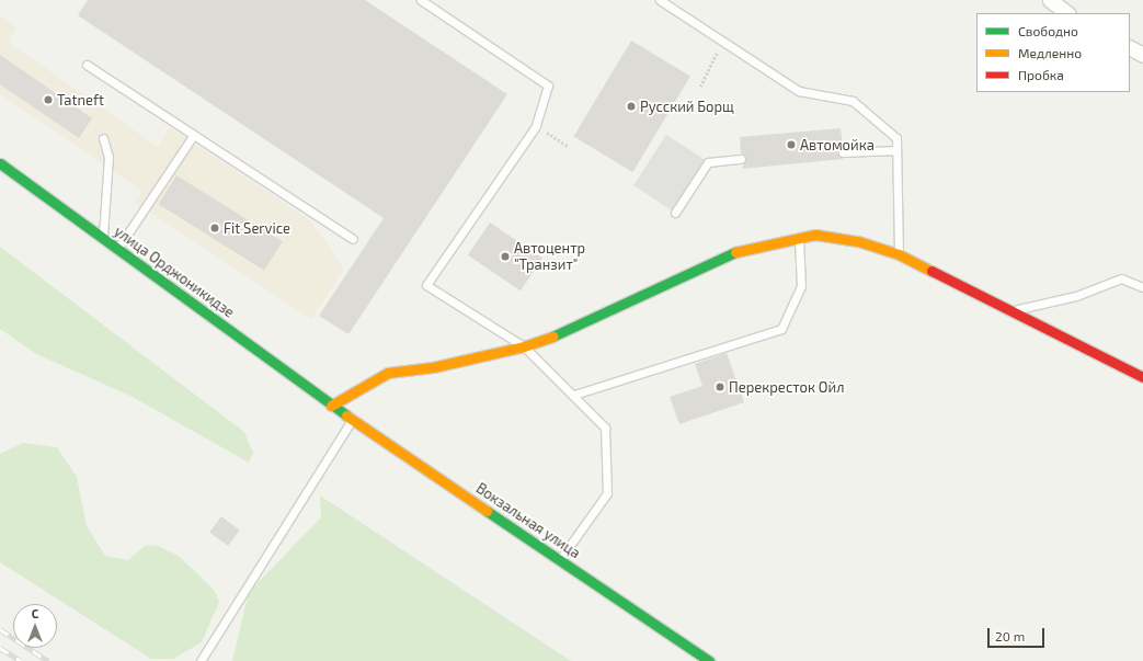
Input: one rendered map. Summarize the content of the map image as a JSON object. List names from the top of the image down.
{
  "streets": {
    "street": ["улица Орджоникидзе", "Вокзальная улица"]
  },
  "crossings": [
    ["улица Орджоникидзе", "Вокзальная улица"]
  ],
  "places": [
    "Tatneft",
    "Русский Борщ",
    "Автомойка",
    "Fit Service",
    "Автоцентр \"Транзит\"",
    "Перекресток Ойл"
  ],
  "legend": ["Свободно", "Медленно", "Пробка"],
  "scale_bar": "20 m",
  "north": "top"
}
